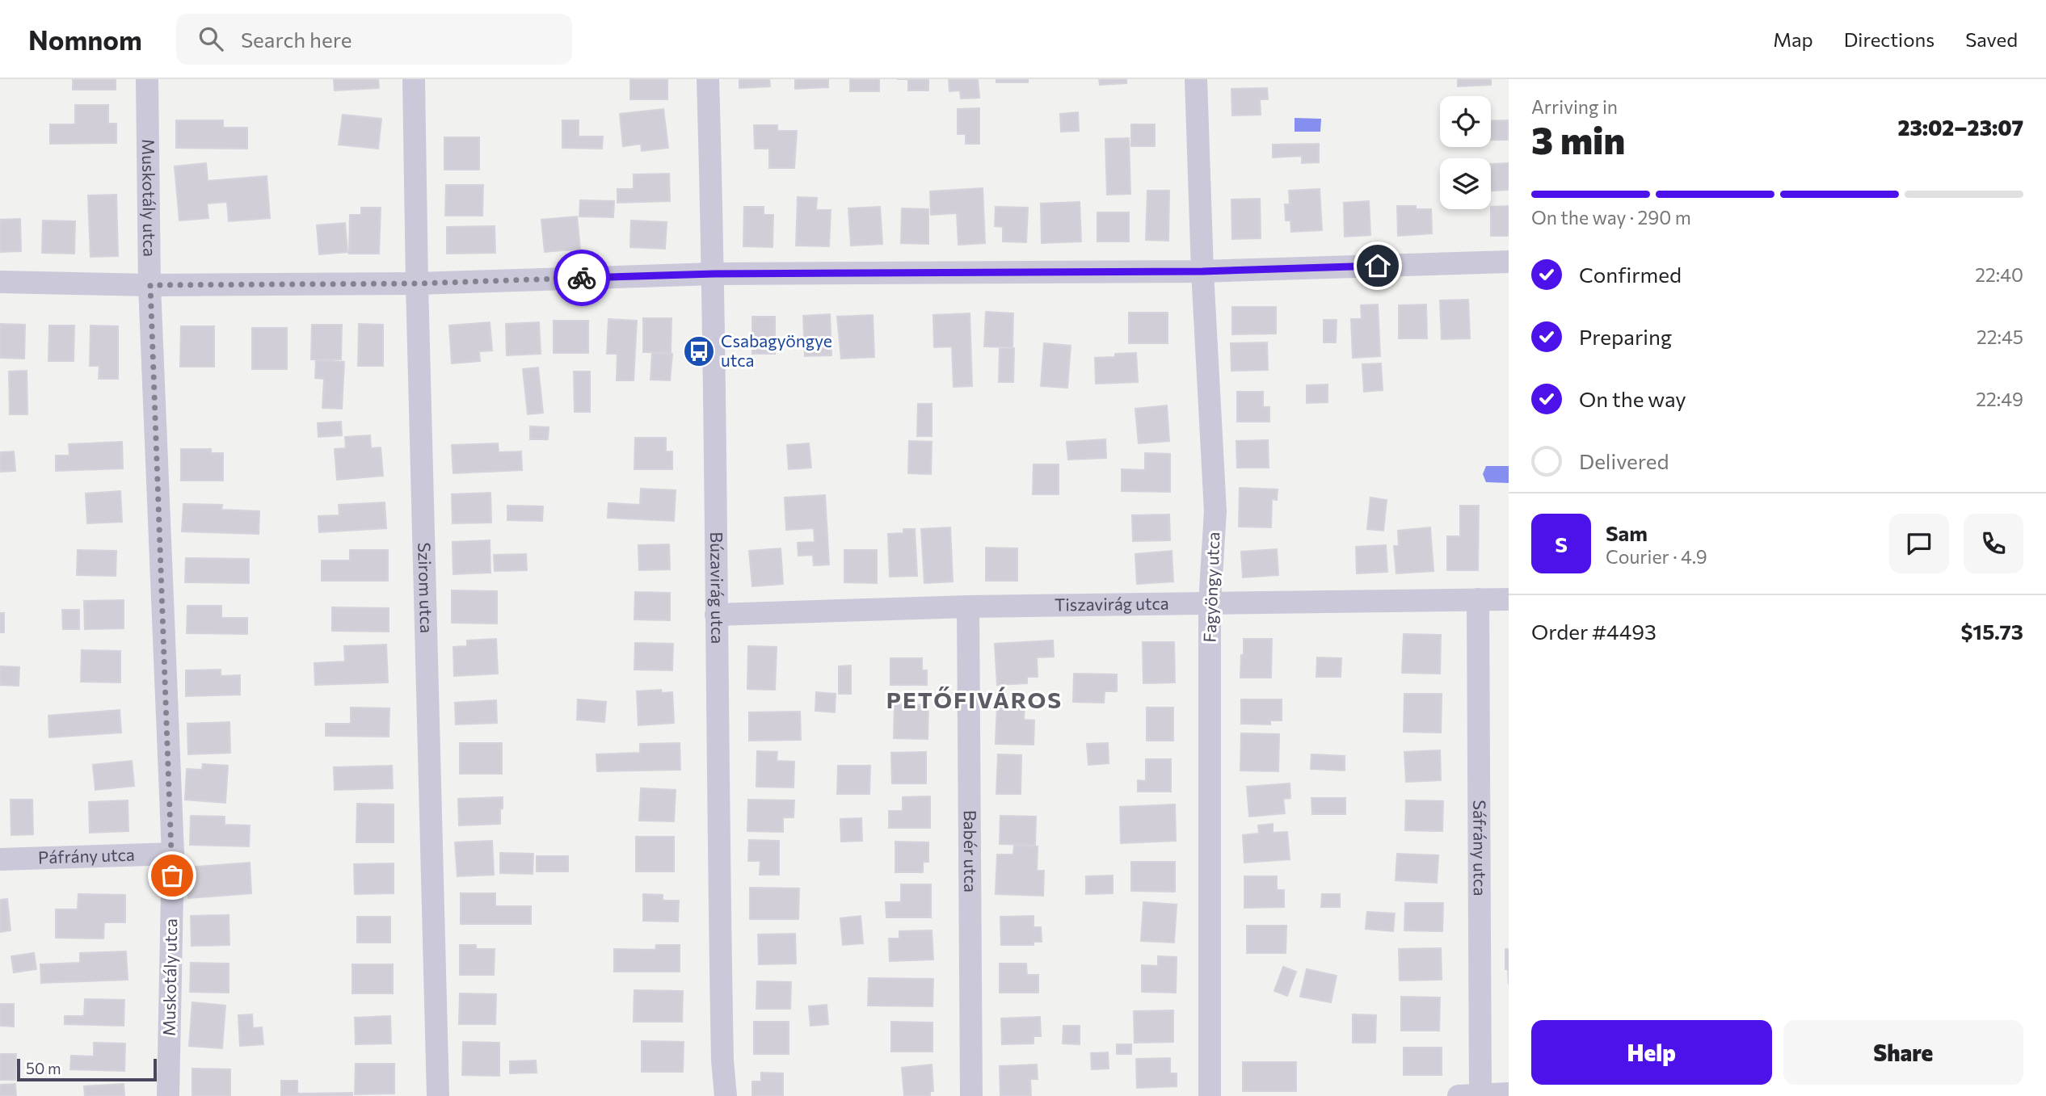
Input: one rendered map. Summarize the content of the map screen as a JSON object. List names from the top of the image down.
{
  "streets": {
    "street": [
      "Muskotály utca",
      "Fagyöngy utca",
      "Szirom utca",
      "Búzavirág utca",
      "Tiszavirág utca",
      "Sáfrány utca",
      "Babér utca",
      "Páfrány utca"
    ]
  },
  "crossings": [
    ["Muskotály utca", "Páfrány utca"],
    ["Fagyöngy utca", "Tiszavirág utca"],
    ["Búzavirág utca", "Tiszavirág utca"],
    ["Tiszavirág utca", "Sáfrány utca"],
    ["Tiszavirág utca", "Babér utca"]
  ],
  "districts": ["PETŐFIVÁROS"],
  "places": {
    "bus stop": ["Csabagyöngye utca"]
  },
  "scale_bar": "50 m",
  "page": {
    "header": "Nomnom",
    "search": "Search here",
    "nav": ["Map", "Directions", "Saved"],
    "heading": ["3 min", "Arriving in", "23:02–23:07"],
    "panel": [
      "Sam",
      "Courier · 4.9",
      "Order #4493",
      "$15.73"
    ],
    "bar": "On the way · 290 m",
    "list": [
      ["Confirmed", "22:40"],
      ["Preparing", "22:45"],
      ["On the way", "22:49"],
      "Delivered"
    ],
    "round": "S",
    "buttons": ["Help", "Share"],
    "scale": "50 m"
  }
}
